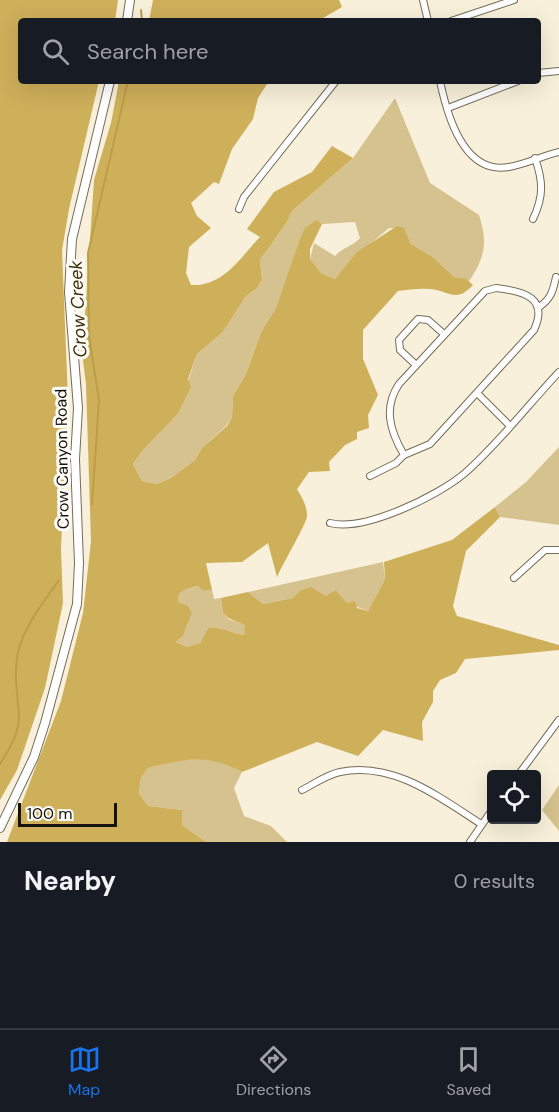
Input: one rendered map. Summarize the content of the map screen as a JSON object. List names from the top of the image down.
{
  "streets": {
    "main road": ["Crow Canyon Road"]
  },
  "water": ["Crow Creek"],
  "scale_bar": "100 m",
  "page": {
    "search": "Search here",
    "scale": "100 m",
    "heading": ["Nearby", "0 results"],
    "nav": ["Map", "Directions", "Saved"]
  }
}
